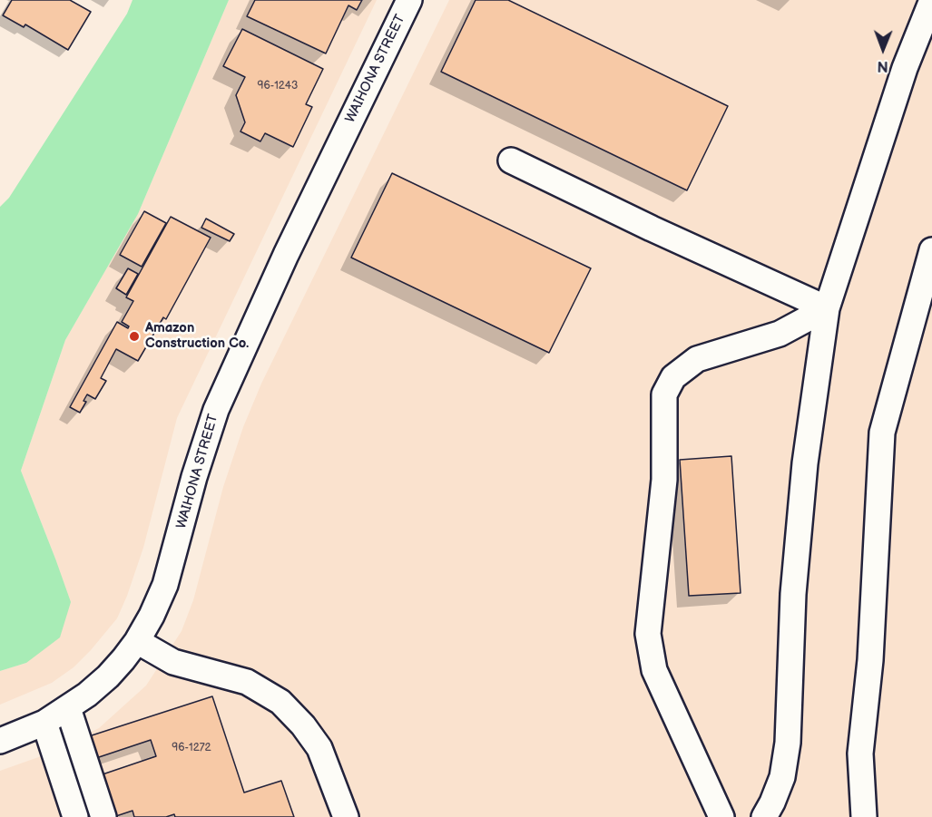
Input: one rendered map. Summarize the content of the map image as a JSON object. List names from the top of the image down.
{
  "streets": {
    "street": ["WAIHONA STREET"]
  },
  "places": ["Amazon Construction Co."],
  "house_numbers": ["96-1243", "96-1272"],
  "north": "bottom"
}
